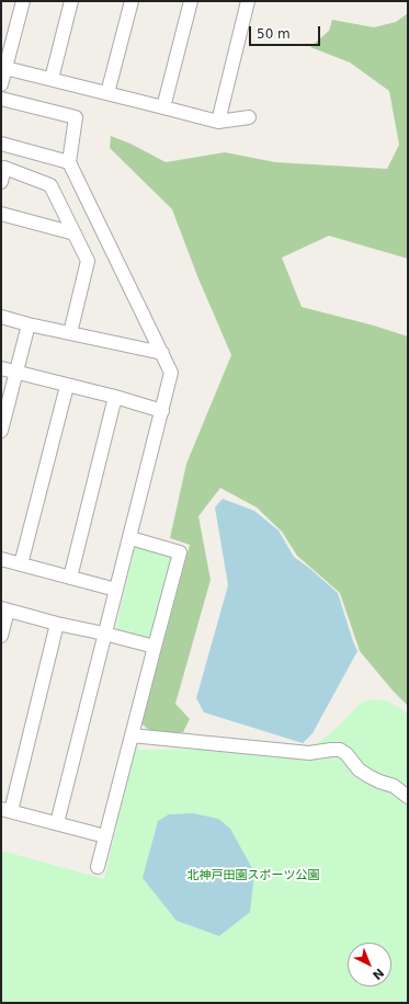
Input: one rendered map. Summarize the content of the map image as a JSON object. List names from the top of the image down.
{
  "parks": ["北神戸田園スポーツ公園"],
  "scale_bar": "50 m",
  "north": "bottom right"
}
